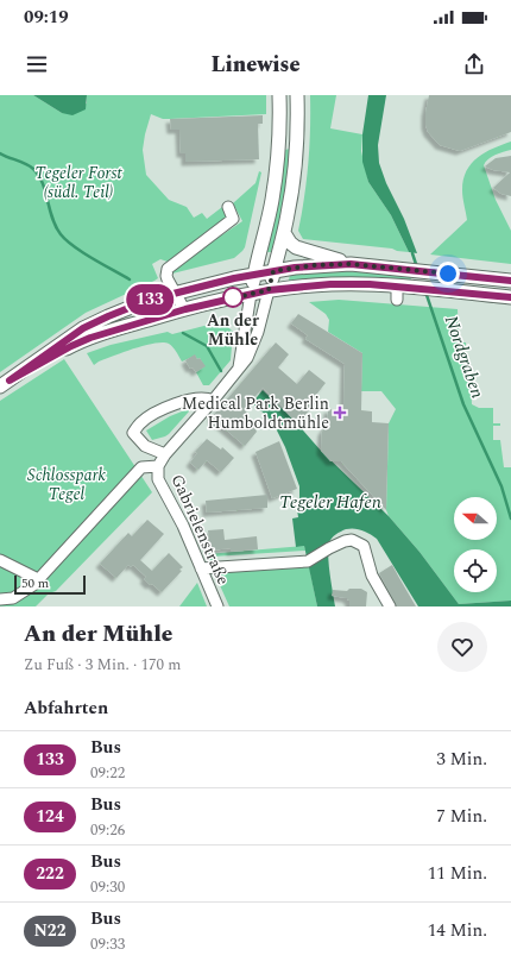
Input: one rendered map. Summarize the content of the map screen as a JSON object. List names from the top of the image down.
{
  "streets": {
    "street": ["Gabrielenstraße"]
  },
  "water": ["Nordgraben", "Tegeler Hafen"],
  "parks": ["Tegeler Forst (südl. Teil)", "Schlosspark Tegel"],
  "places": {
    "other": ["An der Mühle"],
    "health": ["Medical Park Berlin Humboldtmühle"]
  },
  "lines": ["bus line 133"],
  "scale_bar": "50 m",
  "north": "left",
  "page": {
    "status": "09:19",
    "header": "Linewise",
    "on_map": "133",
    "scale": "50 m",
    "heading": [
      ["An der Mühle", "Zu Fuß · 3 Min. · 170 m"],
      "Abfahrten"
    ],
    "list": [
      {
        "mark": "133",
        "name": "Bus",
        "note": "09:22",
        "value": "3 Min."
      },
      {
        "mark": "124",
        "name": "Bus",
        "note": "09:26",
        "value": "7 Min."
      },
      {
        "mark": "222",
        "name": "Bus",
        "note": "09:30",
        "value": "11 Min."
      },
      {
        "mark": "N22",
        "name": "Bus",
        "note": "09:33",
        "value": "14 Min."
      }
    ]
  }
}
